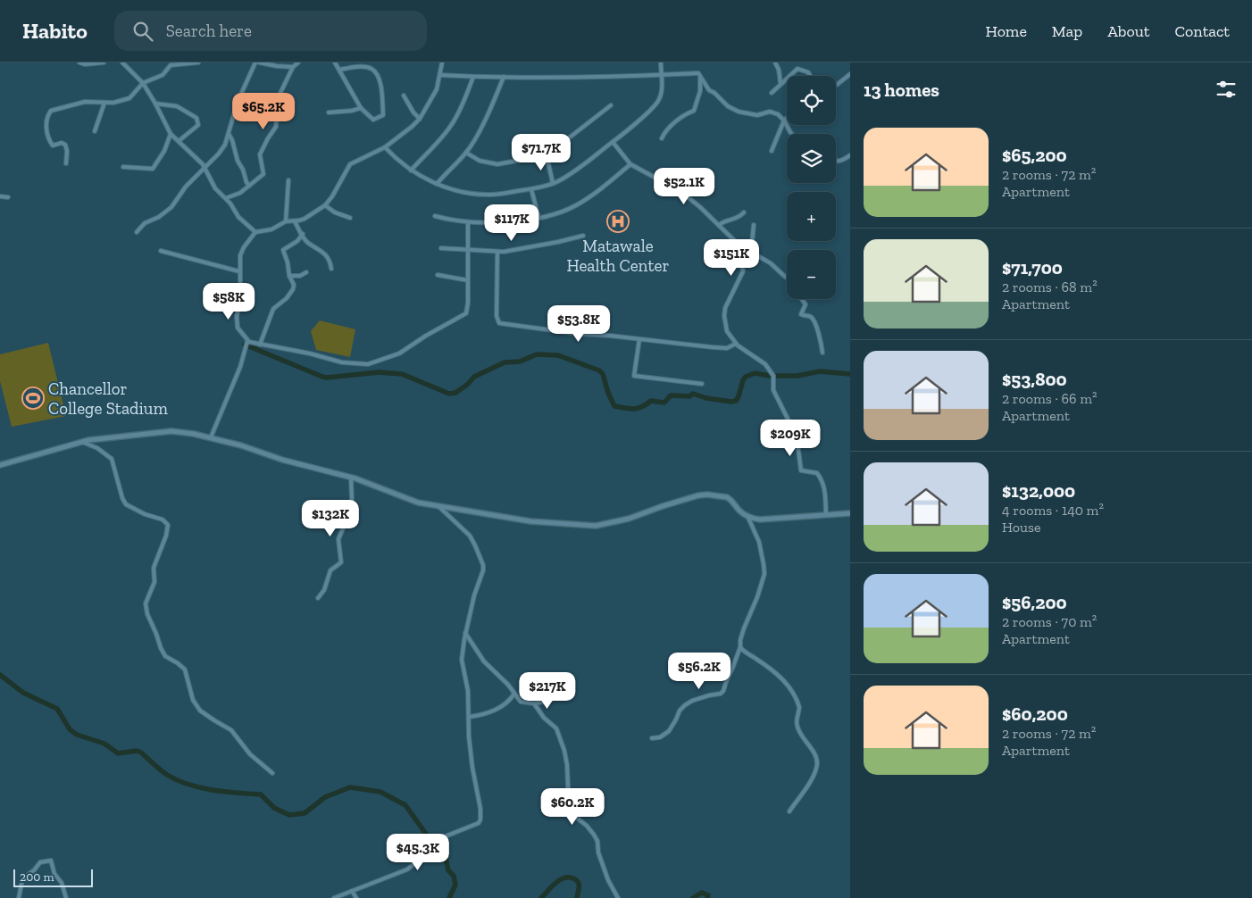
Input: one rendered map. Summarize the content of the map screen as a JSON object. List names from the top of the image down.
{
  "places": {
    "hospital": ["Matawale Health Center"],
    "sports": ["Chancellor College Stadium"]
  },
  "scale_bar": "200 m",
  "page": {
    "header": "Habito",
    "search": "Search here",
    "nav": [
      "Home",
      "Map",
      "About",
      "Contact"
    ],
    "heading": "13 homes",
    "map_buttons": ["+", "−"],
    "price": [
      "$65.2K",
      "$71.7K",
      "$52.1K",
      "$117K",
      "$151K",
      "$58K",
      "$53.8K",
      "$209K",
      "$132K",
      "$56.2K",
      "$217K",
      "$60.2K",
      "$45.3K"
    ],
    "list": [
      {
        "name": "$65,200",
        "note": "2 rooms · 72 m² · Apartment"
      },
      {
        "name": "$71,700",
        "note": "2 rooms · 68 m² · Apartment"
      },
      {
        "name": "$53,800",
        "note": "2 rooms · 66 m² · Apartment"
      },
      {
        "name": "$132,000",
        "note": "4 rooms · 140 m² · House"
      },
      {
        "name": "$56,200",
        "note": "2 rooms · 70 m² · Apartment"
      },
      {
        "name": "$60,200",
        "note": "2 rooms · 72 m² · Apartment"
      }
    ],
    "scale": "200 m"
  }
}
